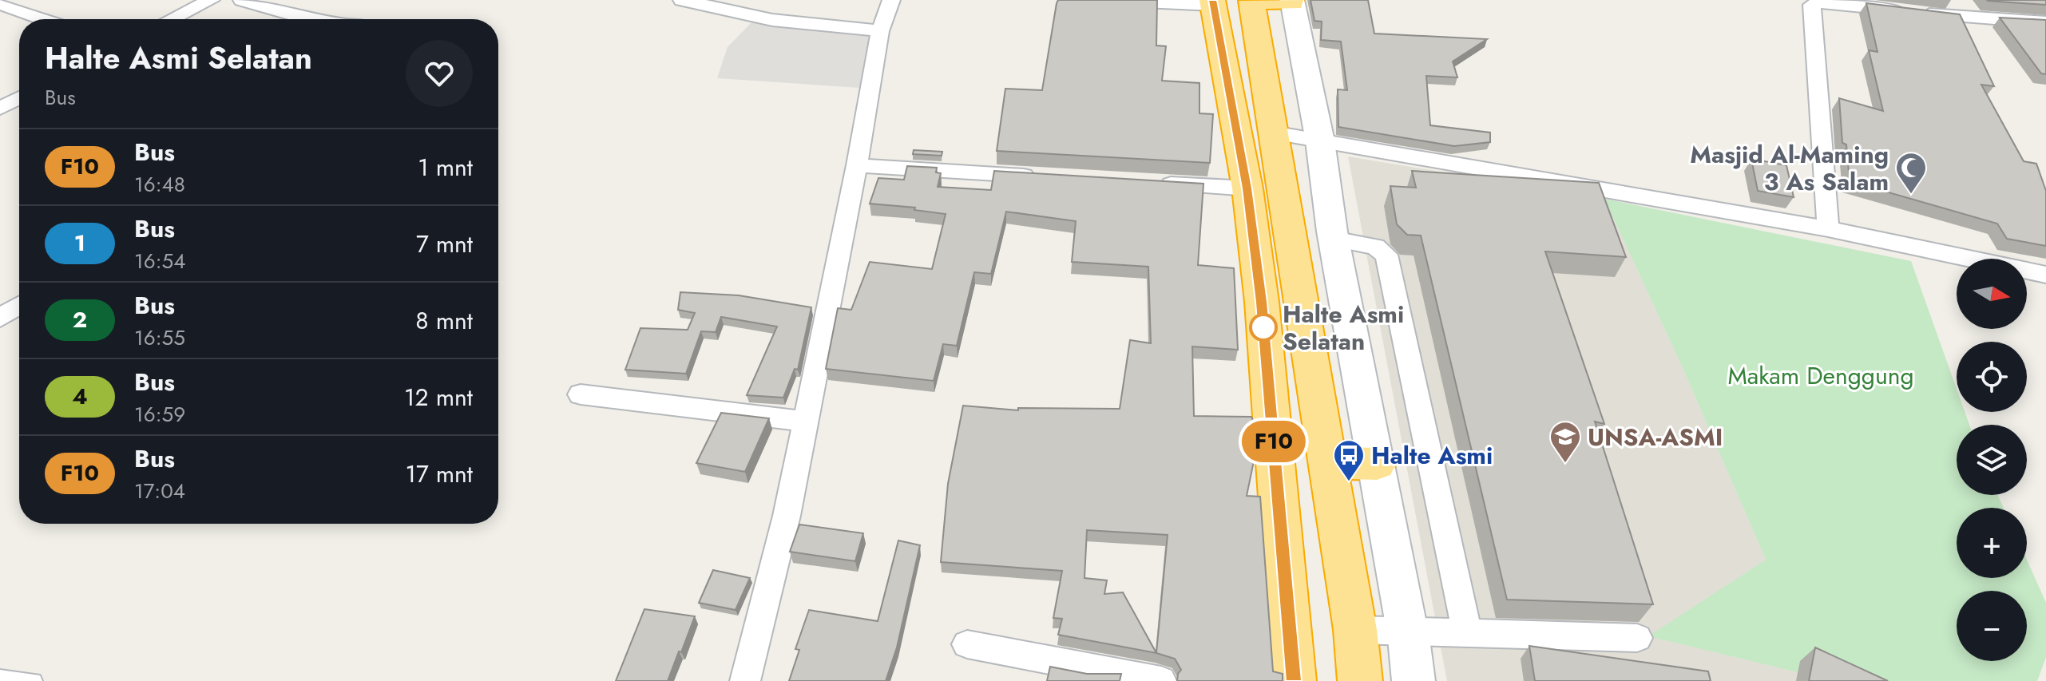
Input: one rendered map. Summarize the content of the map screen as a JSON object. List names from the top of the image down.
{
  "parks": ["Makam Denggung"],
  "places": {
    "mosque": ["Masjid Al-Maming 3 As Salam"],
    "other": ["Halte Asmi Selatan"],
    "school or university": ["UNSA-ASMI"],
    "bus stop": ["Halte Asmi"]
  },
  "lines": ["bus line F10"],
  "north": "right",
  "page": {
    "on_map": "F10",
    "heading": ["Halte Asmi Selatan", "Bus"],
    "list": [
      {
        "mark": "F10",
        "name": "Bus",
        "note": "16:48",
        "value": "1 mnt"
      },
      {
        "mark": "1",
        "name": "Bus",
        "note": "16:54",
        "value": "7 mnt"
      },
      {
        "mark": "2",
        "name": "Bus",
        "note": "16:55",
        "value": "8 mnt"
      },
      {
        "mark": "4",
        "name": "Bus",
        "note": "16:59",
        "value": "12 mnt"
      },
      {
        "mark": "F10",
        "name": "Bus",
        "note": "17:04",
        "value": "17 mnt"
      }
    ],
    "map_buttons": ["+", "−"]
  }
}
